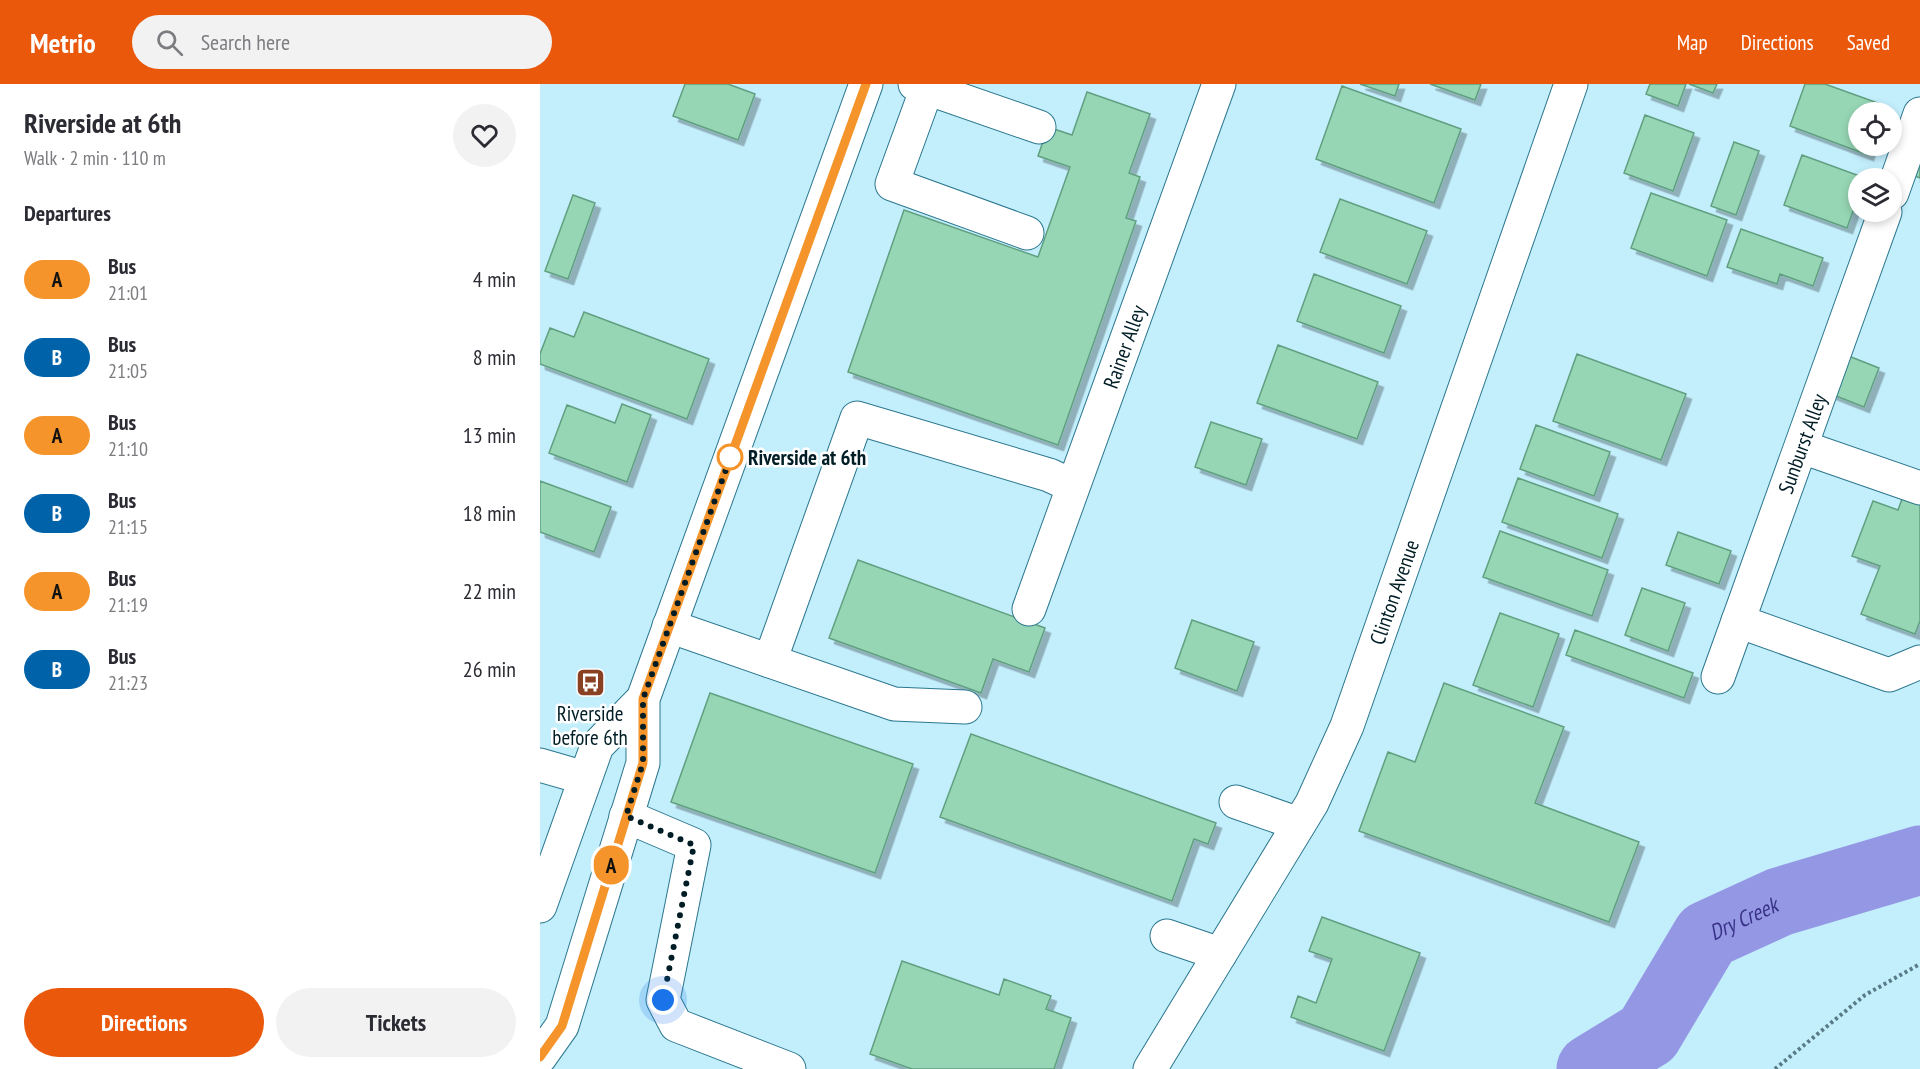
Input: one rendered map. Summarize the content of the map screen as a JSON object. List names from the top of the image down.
{
  "streets": {
    "main road": ["Rainer Alley", "Sunburst Alley", "Clinton Avenue"]
  },
  "water": ["Dry Creek"],
  "places": {
    "other": ["Riverside at 6th"],
    "bus stop": ["Riverside before 6th"]
  },
  "lines": ["bus line A"],
  "page": {
    "header": "Metrio",
    "search": "Search here",
    "nav": ["Map", "Directions", "Saved"],
    "heading": [
      ["Riverside at 6th", "Walk · 2 min · 110 m"],
      "Departures"
    ],
    "on_map": "A",
    "list": [
      {
        "mark": "A",
        "name": "Bus",
        "note": "21:01",
        "value": "4 min"
      },
      {
        "mark": "B",
        "name": "Bus",
        "note": "21:05",
        "value": "8 min"
      },
      {
        "mark": "A",
        "name": "Bus",
        "note": "21:10",
        "value": "13 min"
      },
      {
        "mark": "B",
        "name": "Bus",
        "note": "21:15",
        "value": "18 min"
      },
      {
        "mark": "A",
        "name": "Bus",
        "note": "21:19",
        "value": "22 min"
      },
      {
        "mark": "B",
        "name": "Bus",
        "note": "21:23",
        "value": "26 min"
      }
    ],
    "buttons": ["Directions", "Tickets"]
  }
}
